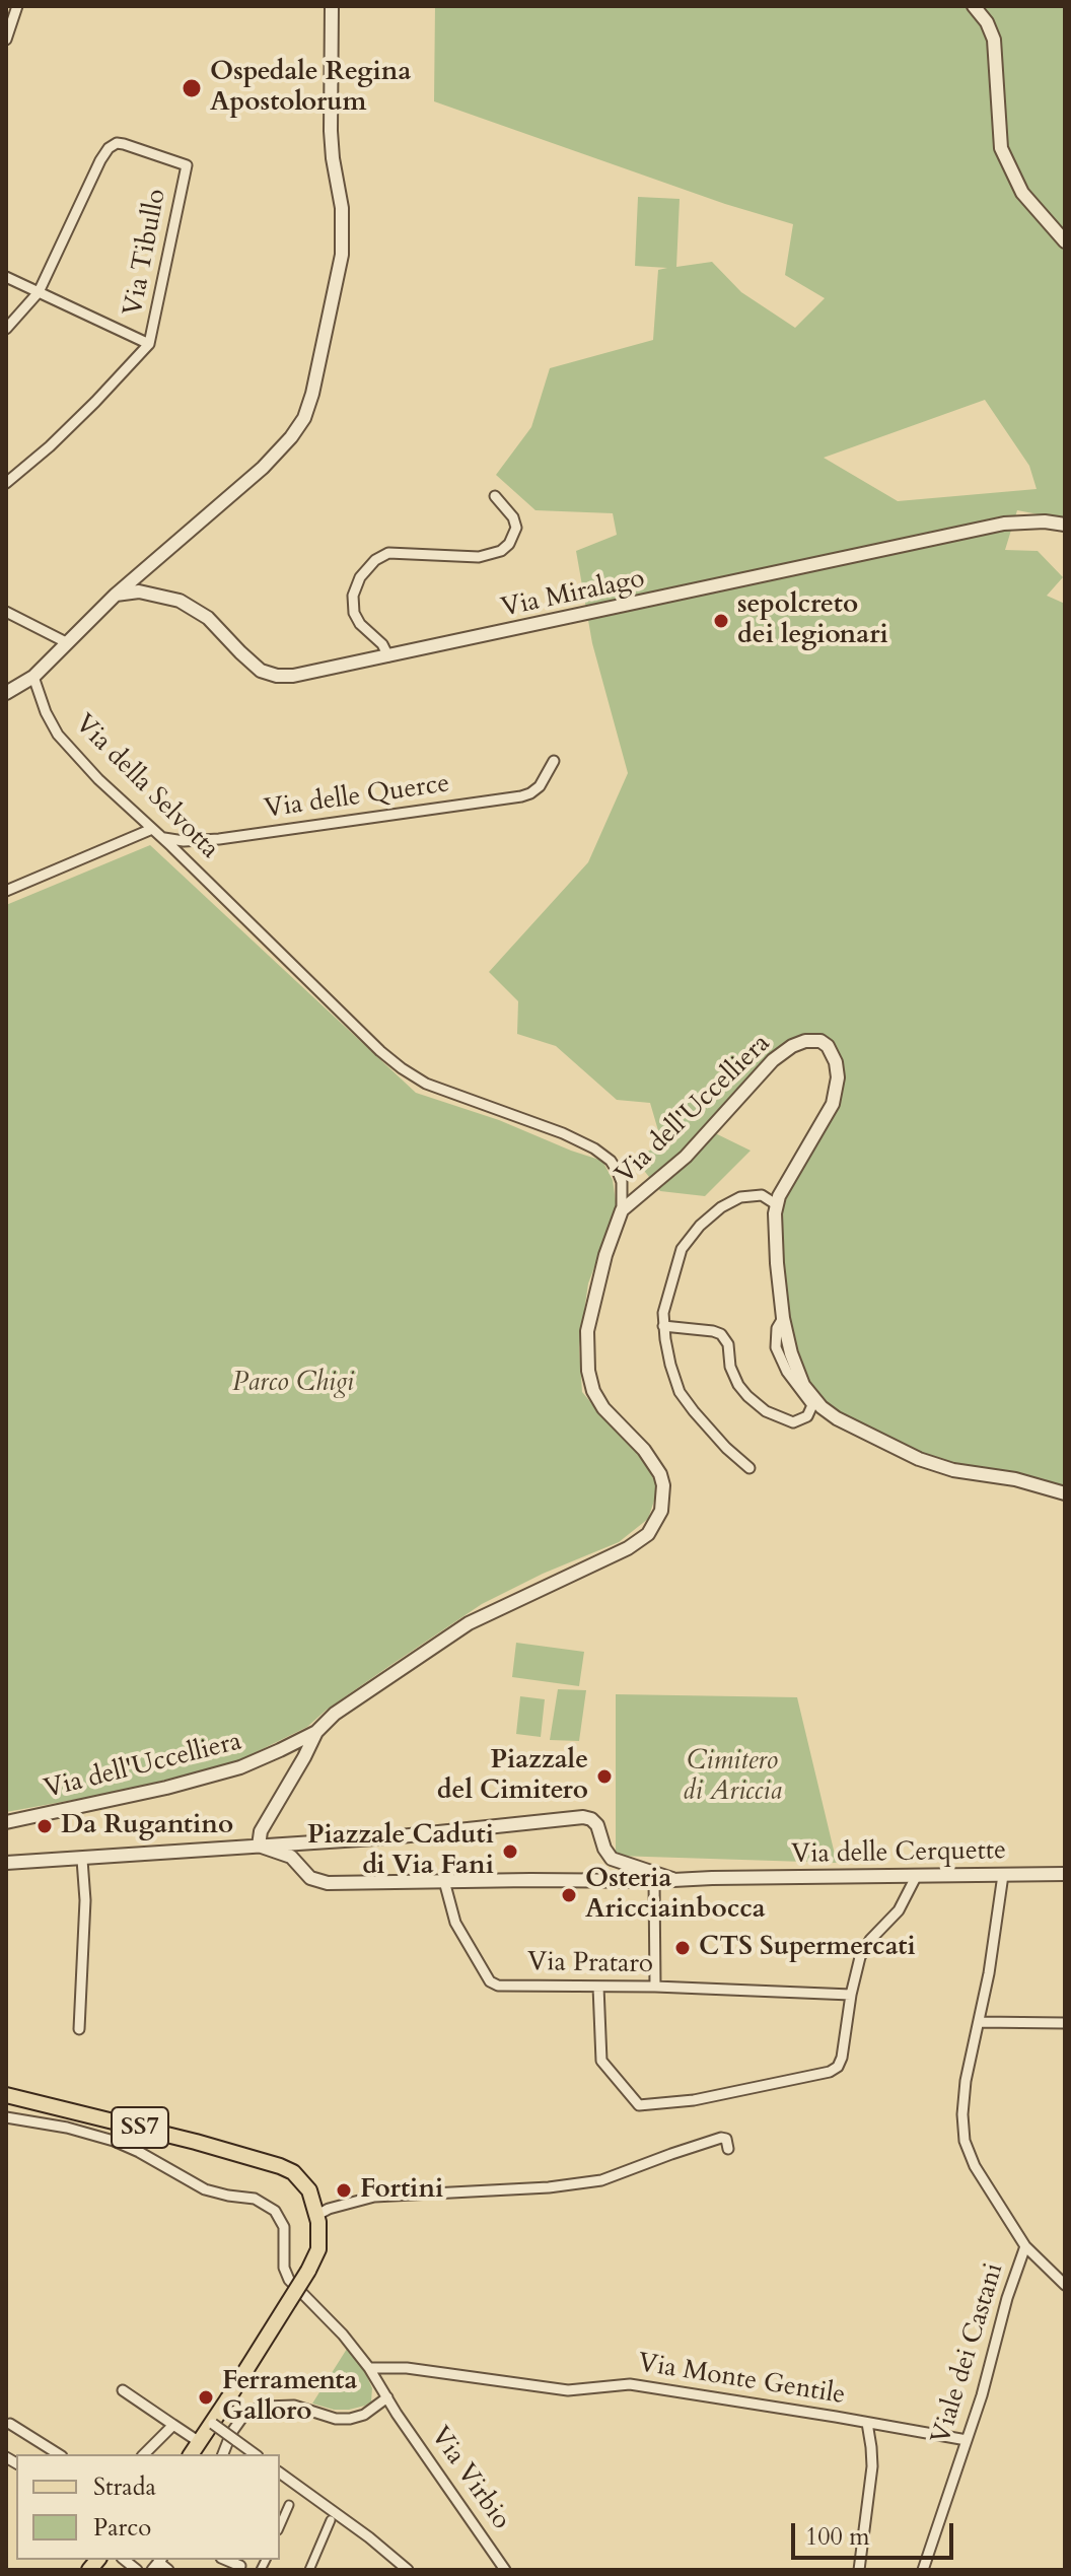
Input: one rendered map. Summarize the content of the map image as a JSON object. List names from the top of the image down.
{
  "streets": {
    "main road": ["SS7"],
    "street": [
      "Via Tibullo",
      "Via Miralago",
      "Via della Selvotta",
      "Via delle Querce",
      "Via dell'Uccelliera",
      "Via delle Cerquette",
      "Via Prataro",
      "Viale dei Castani",
      "Via Monte Gentile",
      "Via Virbio"
    ]
  },
  "crossings": [
    ["Via della Selvotta", "Via delle Querce"],
    ["Via della Selvotta", "Via dell'Uccelliera"],
    ["Via delle Cerquette", "Via Prataro"],
    ["Via delle Cerquette", "Viale dei Castani"],
    ["Viale dei Castani", "Via Monte Gentile"],
    ["Via Monte Gentile", "Via Virbio"]
  ],
  "parks": ["Parco Chigi", "Cimitero di Ariccia"],
  "places": [
    "Ospedale Regina Apostolorum",
    "sepolcreto dei legionari",
    "Piazzale del Cimitero",
    "Da Rugantino",
    "Piazzale Caduti di Via Fani",
    "Osteria Aricciainbocca",
    "CTS Supermercati",
    "Fortini",
    "Ferramenta Galloro"
  ],
  "legend": ["Strada", "Parco"],
  "scale_bar": "100 m"
}
